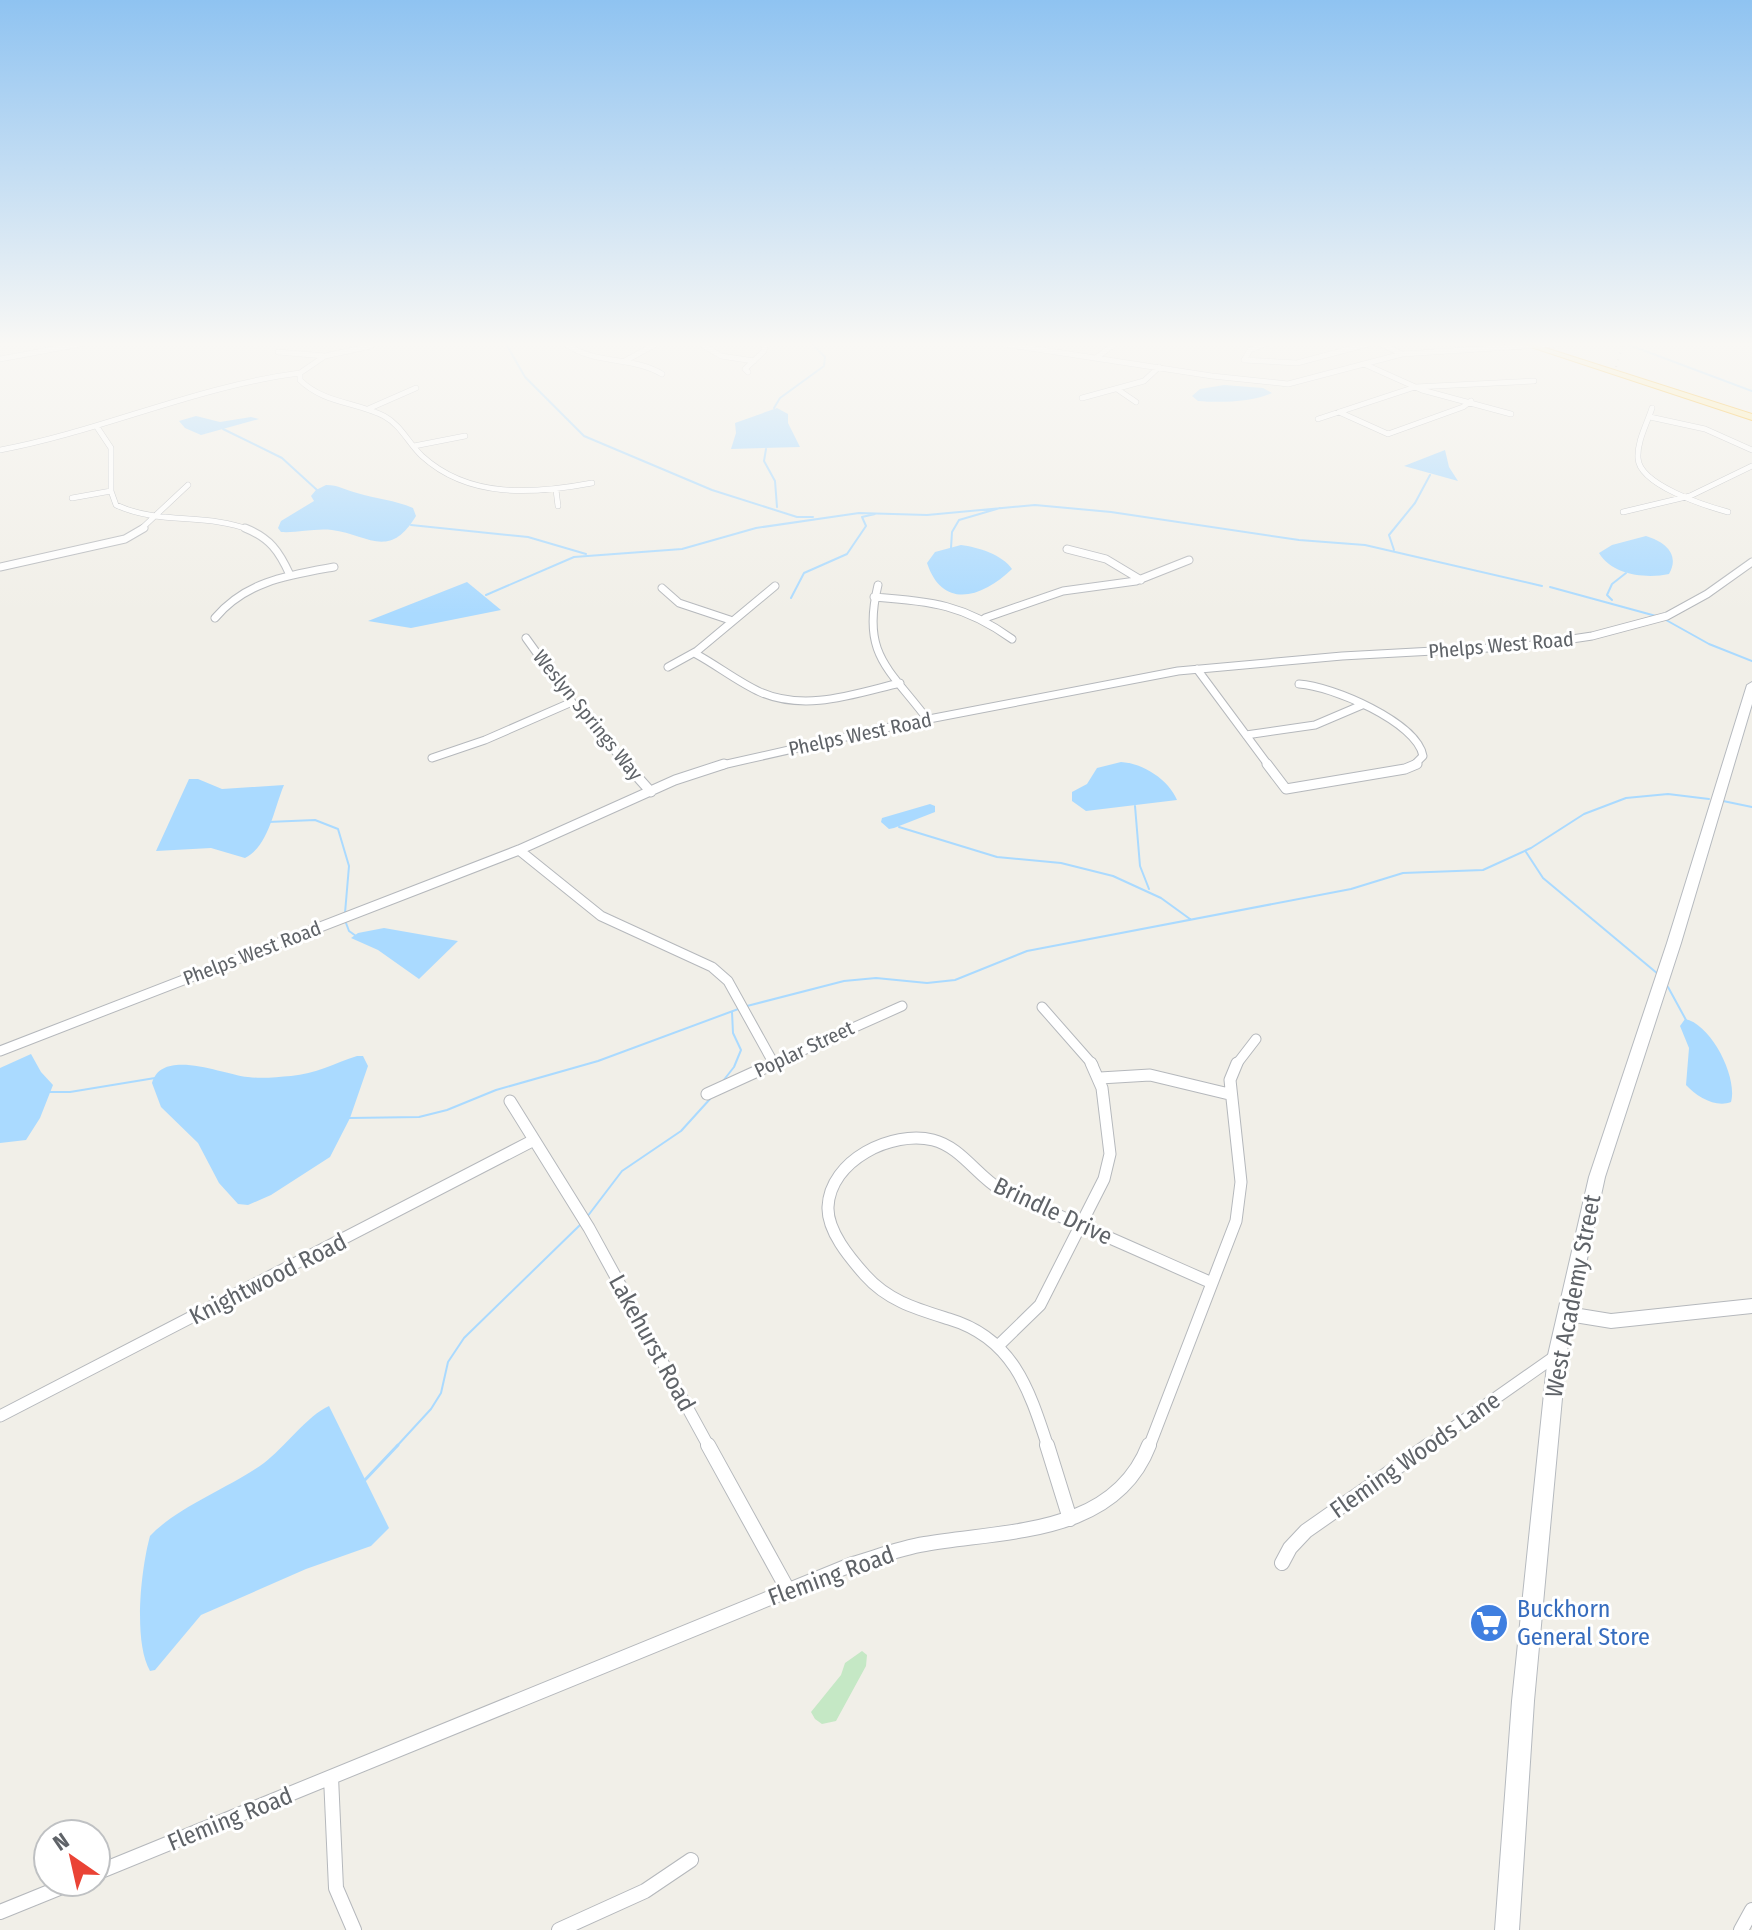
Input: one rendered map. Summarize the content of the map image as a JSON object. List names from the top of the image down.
{
  "streets": {
    "main road": ["West Academy Street"],
    "street": [
      "Phelps West Road",
      "Weslyn Springs Way",
      "Poplar Street",
      "Brindle Drive",
      "Knightwood Road",
      "Lakehurst Road",
      "Fleming Woods Lane",
      "Fleming Road"
    ]
  },
  "crossings": [
    ["Phelps West Road", "Weslyn Springs Way"],
    ["Brindle Drive", "Fleming Road"],
    ["Knightwood Road", "Lakehurst Road"],
    ["West Academy Street", "Fleming Woods Lane"],
    ["Lakehurst Road", "Fleming Road"]
  ],
  "places": {
    "supermarket": ["Buckhorn General Store"]
  },
  "north": "top left"
}
